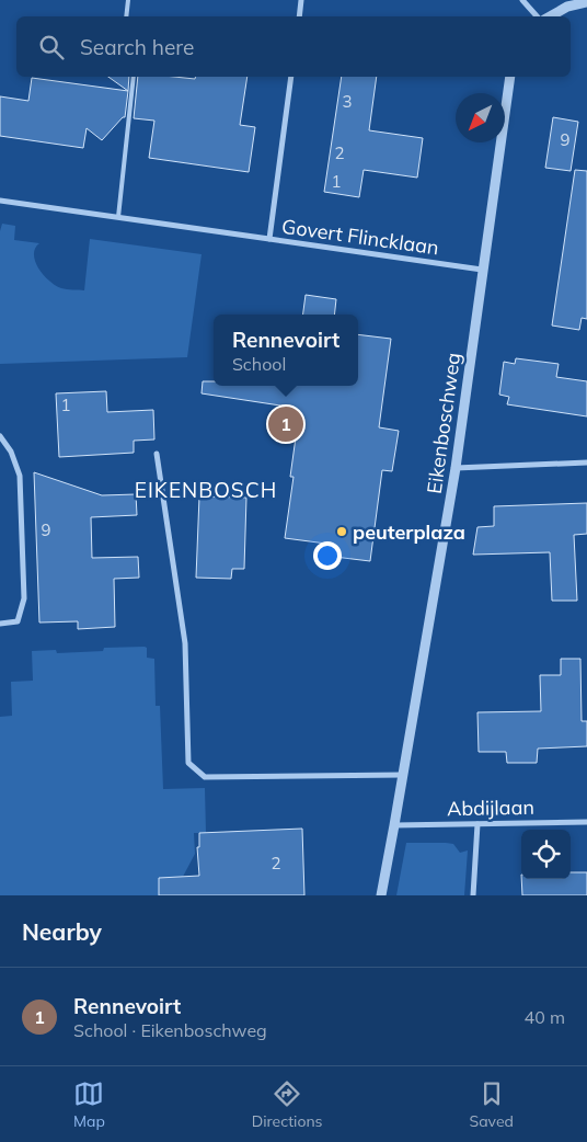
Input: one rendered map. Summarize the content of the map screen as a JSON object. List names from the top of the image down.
{
  "streets": {
    "street": ["Govert Flincklaan", "Eikenboschweg", "Abdijlaan"]
  },
  "crossings": [
    ["Govert Flincklaan", "Eikenboschweg"],
    ["Eikenboschweg", "Abdijlaan"]
  ],
  "districts": ["EIKENBOSCH"],
  "places": ["peuterplaza"],
  "house_numbers": [
    "3",
    "9",
    "2",
    "1",
    "1",
    "9",
    "2"
  ],
  "north": "bottom left",
  "page": {
    "search": "Search here",
    "popup": ["Rennevoirt", "School"],
    "pins": "1",
    "heading": "Nearby",
    "list": [
      {
        "mark": "1",
        "name": "Rennevoirt",
        "note": "School · Eikenboschweg",
        "value": "40 m"
      }
    ],
    "nav": ["Map", "Directions", "Saved"]
  }
}
